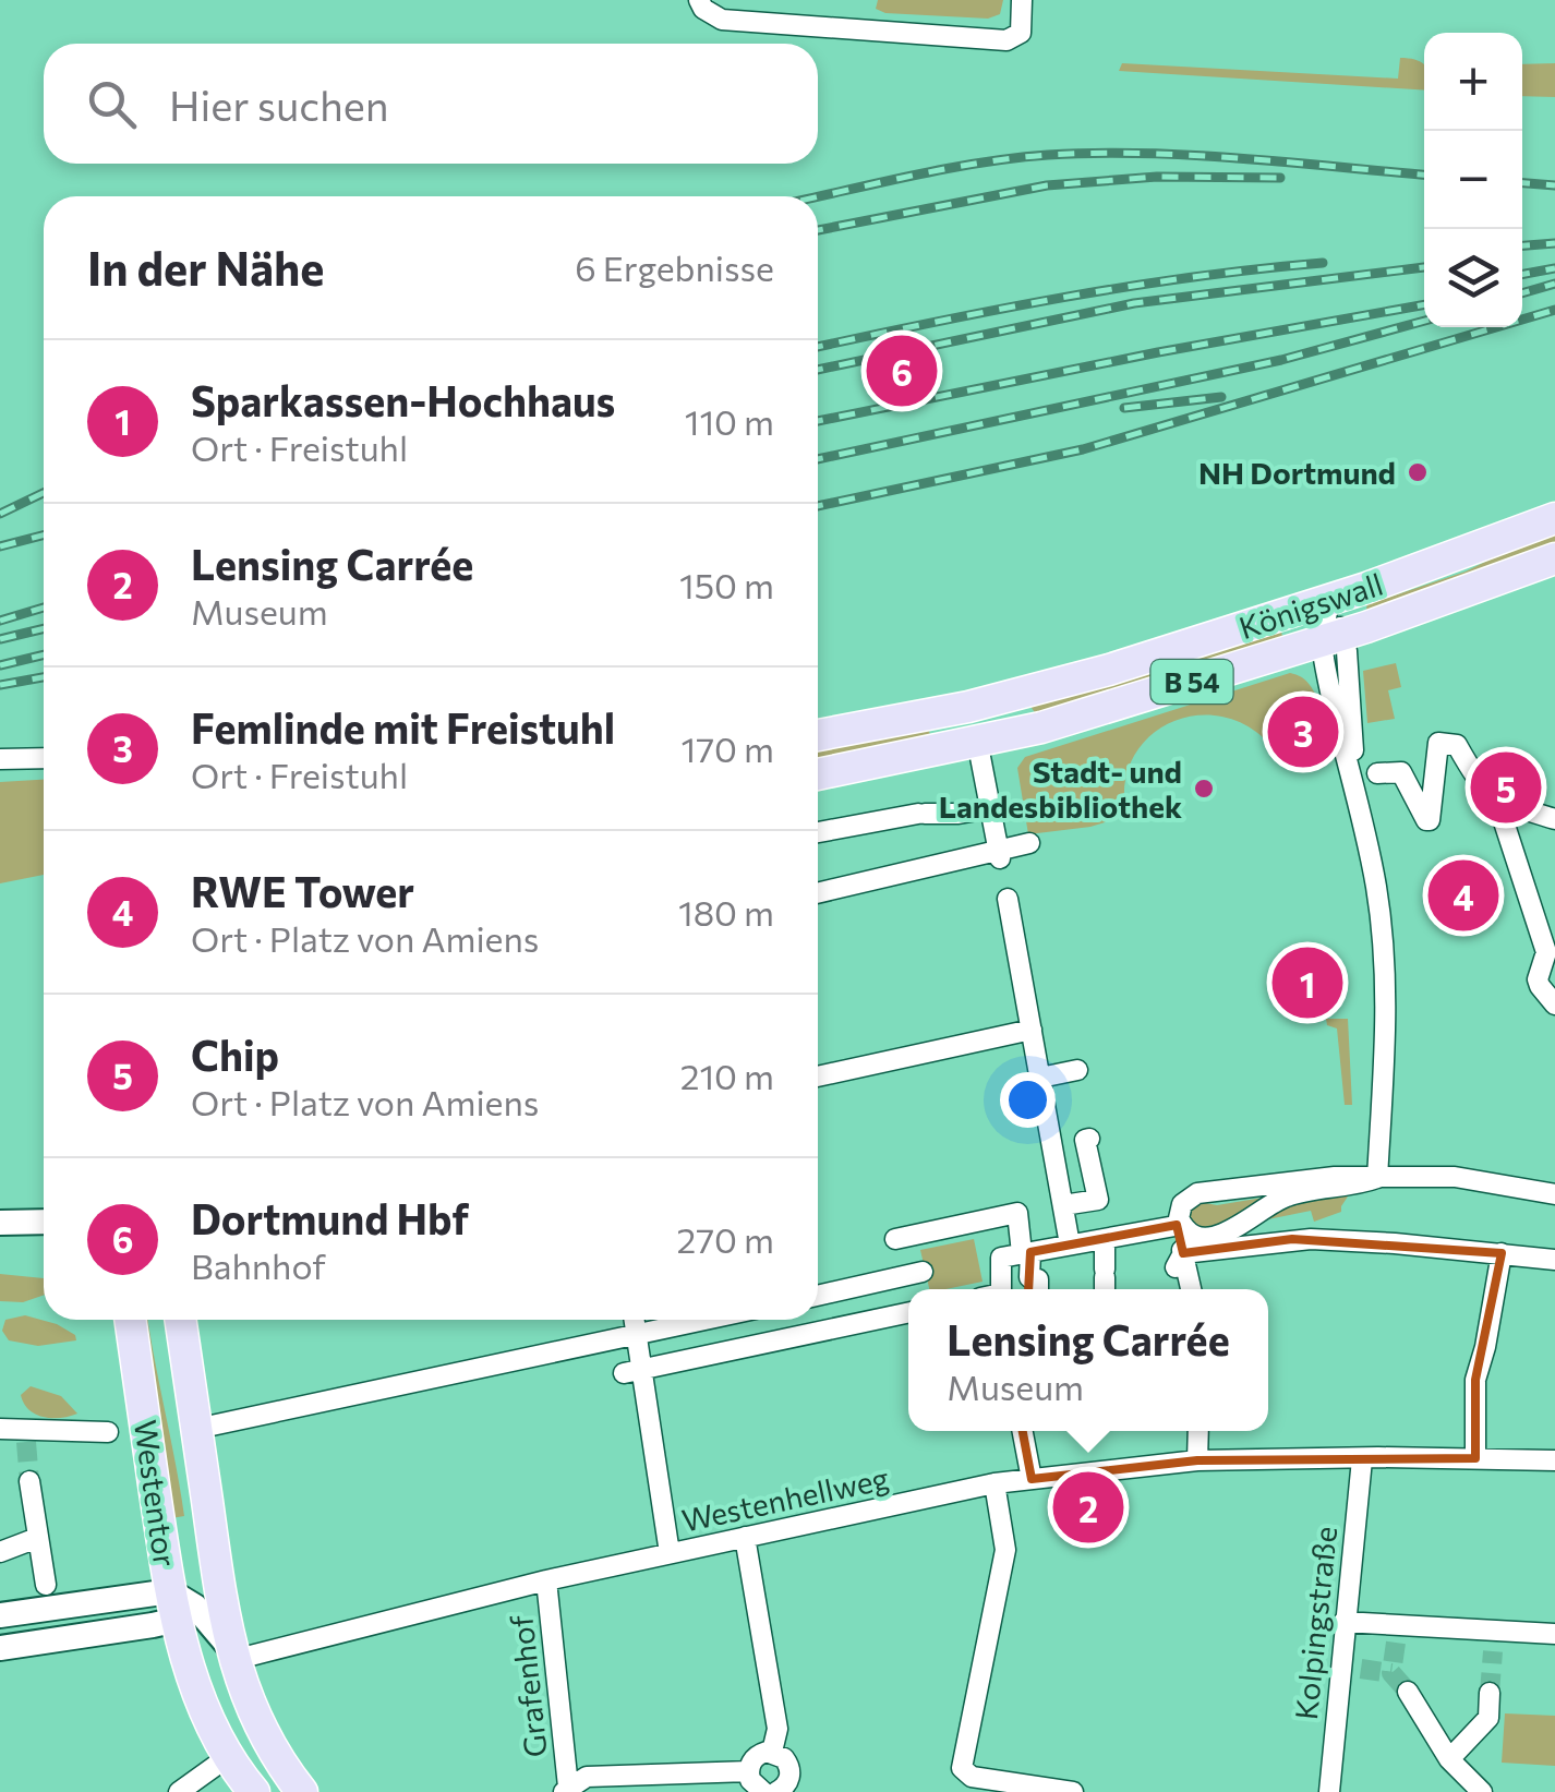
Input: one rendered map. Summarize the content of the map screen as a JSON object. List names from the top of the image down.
{
  "streets": {
    "main road": ["Königswall", "B 54", "Westentor"],
    "street": ["Westenhellweg", "Kolpingstraße", "Grafenhof"]
  },
  "crossings": [
    ["Westentor", "Westenhellweg"],
    ["Westenhellweg", "Kolpingstraße"],
    ["Westenhellweg", "Grafenhof"]
  ],
  "places": ["NH Dortmund", "Stadt- und Landesbibliothek"],
  "page": {
    "map_buttons": ["+", "−"],
    "search": "Hier suchen",
    "heading": ["In der Nähe", "6 Ergebnisse"],
    "pins": [
      "6",
      "3",
      "5",
      "4",
      "1",
      "2"
    ],
    "list": [
      {
        "mark": "1",
        "name": "Sparkassen-Hochhaus",
        "note": "Ort · Freistuhl",
        "value": "110 m"
      },
      {
        "mark": "2",
        "name": "Lensing Carrée",
        "note": "Museum",
        "value": "150 m"
      },
      {
        "mark": "3",
        "name": "Femlinde mit Freistuhl",
        "note": "Ort · Freistuhl",
        "value": "170 m"
      },
      {
        "mark": "4",
        "name": "RWE Tower",
        "note": "Ort · Platz von Amiens",
        "value": "180 m"
      },
      {
        "mark": "5",
        "name": "Chip",
        "note": "Ort · Platz von Amiens",
        "value": "210 m"
      },
      {
        "mark": "6",
        "name": "Dortmund Hbf",
        "note": "Bahnhof",
        "value": "270 m"
      }
    ],
    "popup": ["Lensing Carrée", "Museum"]
  }
}
